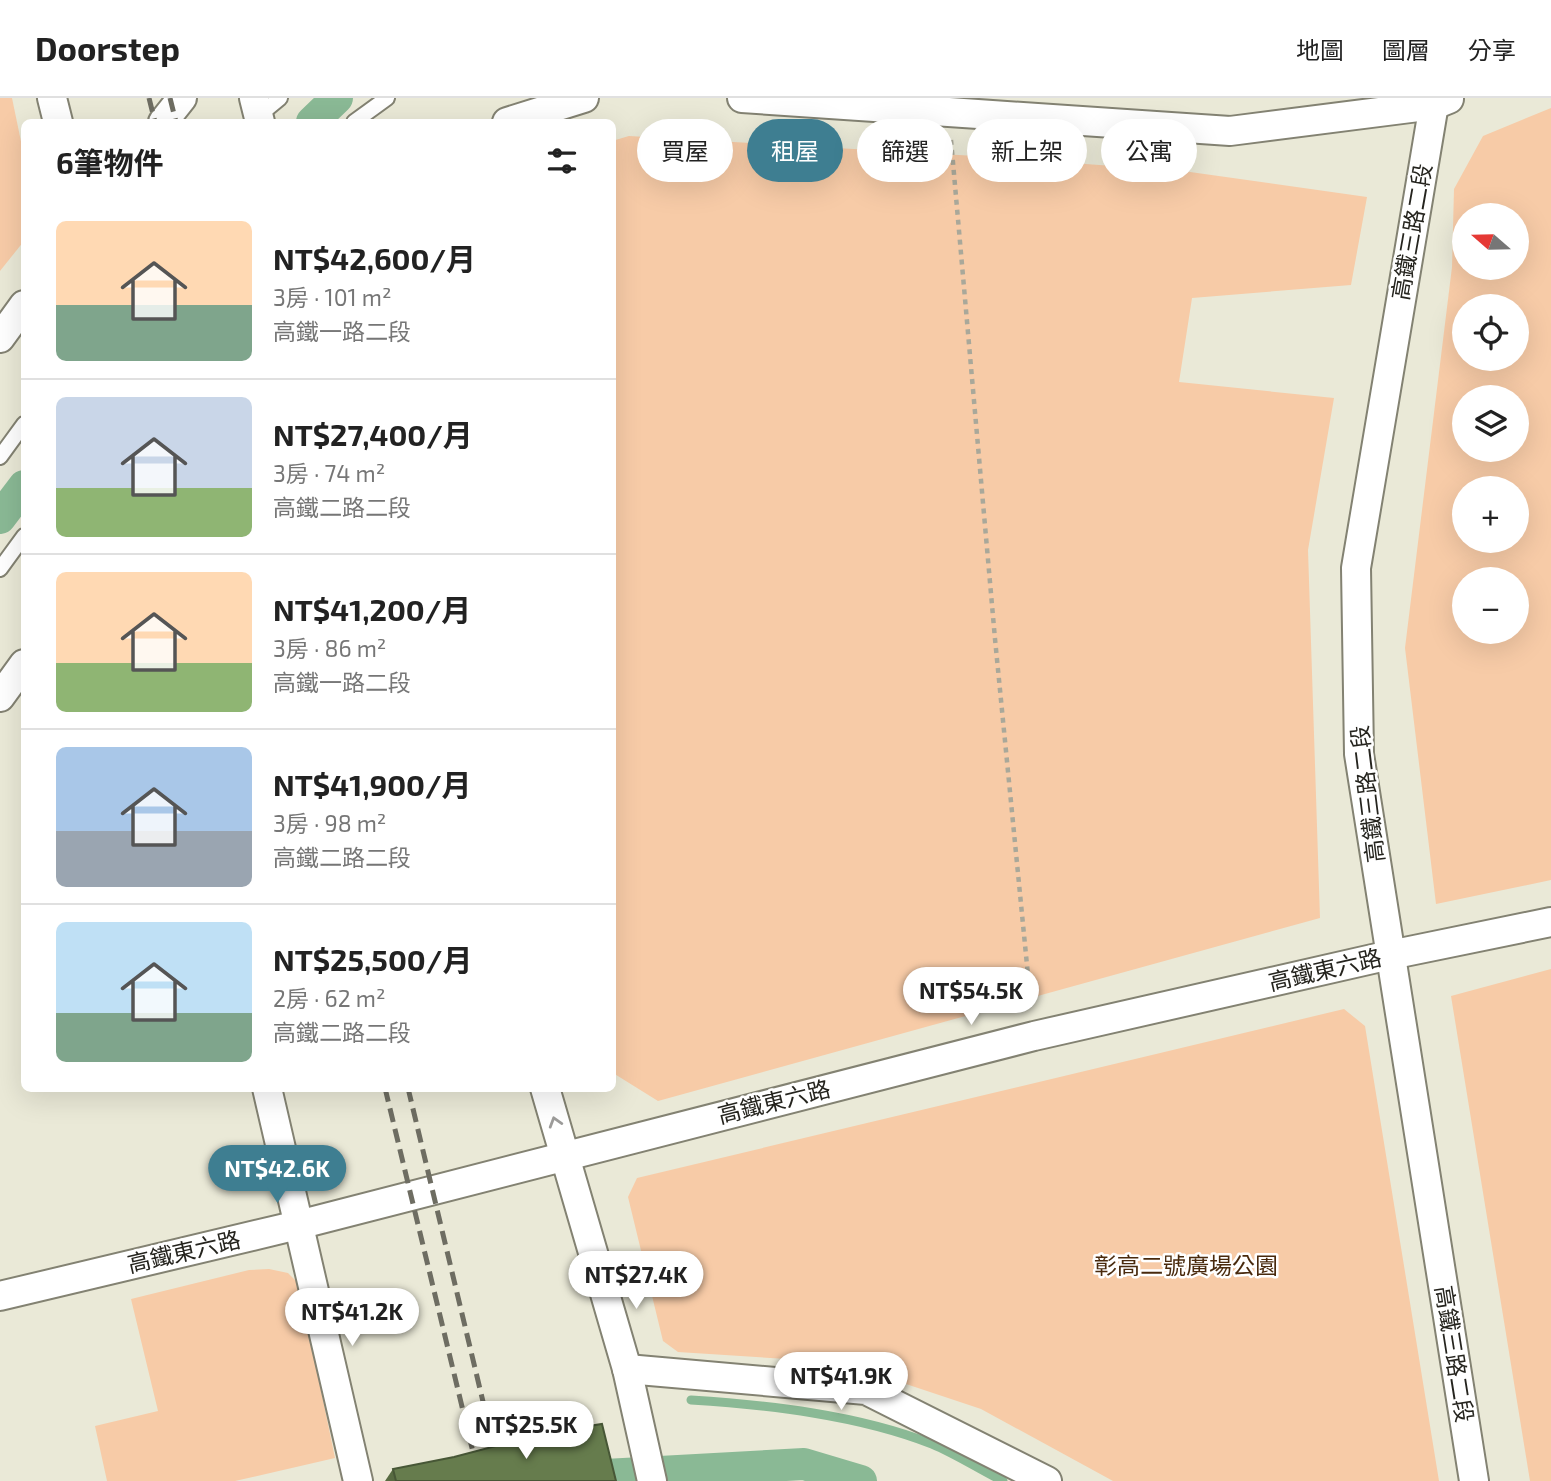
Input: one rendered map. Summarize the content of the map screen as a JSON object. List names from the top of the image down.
{
  "streets": {
    "street": ["高鐵三路二段", "高鐵東六路"]
  },
  "crossings": [
    ["高鐵三路二段", "高鐵東六路"]
  ],
  "parks": ["彰高二號廣場公園"],
  "north": "left",
  "page": {
    "header": "Doorstep",
    "nav": ["地圖", "圖層", "分享"],
    "chip": [
      "買屋",
      "租屋",
      "篩選",
      "新上架",
      "公寓"
    ],
    "heading": "6筆物件",
    "map_buttons": ["+", "−"],
    "list": [
      {
        "name": "NT$42,600/月",
        "note": "3房 · 101 m² · 高鐵一路二段"
      },
      {
        "name": "NT$27,400/月",
        "note": "3房 · 74 m² · 高鐵二路二段"
      },
      {
        "name": "NT$41,200/月",
        "note": "3房 · 86 m² · 高鐵一路二段"
      },
      {
        "name": "NT$41,900/月",
        "note": "3房 · 98 m² · 高鐵二路二段"
      },
      {
        "name": "NT$25,500/月",
        "note": "2房 · 62 m² · 高鐵二路二段"
      }
    ],
    "price": [
      "NT$54.5K",
      "NT$42.6K",
      "NT$27.4K",
      "NT$41.2K",
      "NT$41.9K",
      "NT$25.5K"
    ]
  }
}
